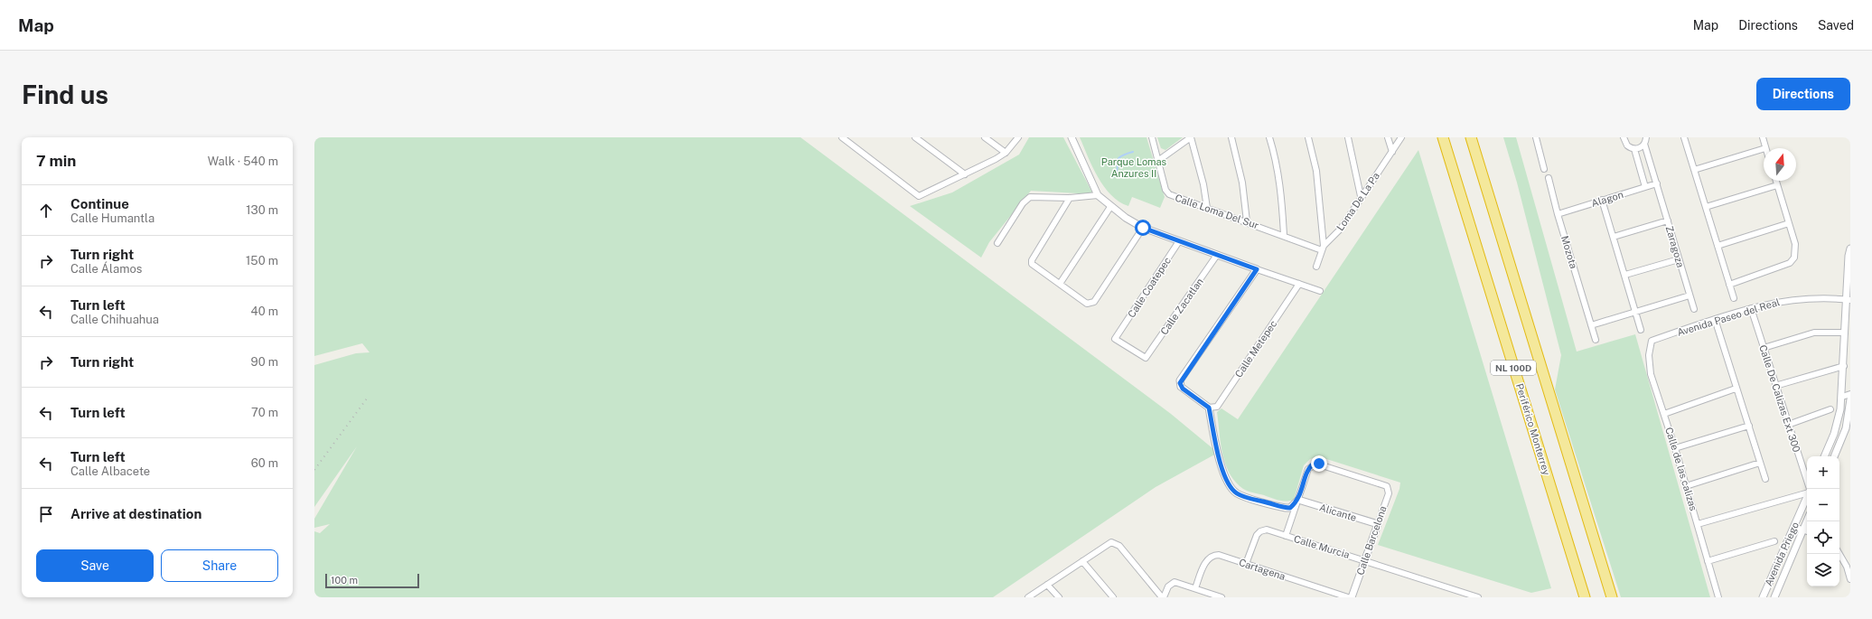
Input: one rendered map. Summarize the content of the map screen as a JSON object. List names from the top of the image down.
{
  "streets": {
    "highway": ["NL 100D", "Periférico Monterrey"],
    "street": [
      "Alagon",
      "Loma De La Pa",
      "Calle Loma Del Sur",
      "Zaragoza",
      "Mozota",
      "Calle Coatepec",
      "Calle Zacatlan",
      "Avenida Paseo del Real",
      "Calle Metepec",
      "Calle De Calizas Ext 300",
      "Calle de las calizas",
      "Alicante",
      "Calle Barcelona",
      "Calle Murcia",
      "Avenida Priego",
      "Cartagena"
    ]
  },
  "crossings": [
    ["Alagon", "Zaragoza"],
    ["Alagon", "Mozota"],
    ["Loma De La Pa", "Calle Loma Del Sur"],
    ["Calle Coatepec", "Calle Zacatlan"],
    ["Avenida Paseo del Real", "Calle De Calizas Ext 300"],
    ["Avenida Paseo del Real", "Calle de las calizas"],
    ["Alicante", "Calle Barcelona"],
    ["Calle Barcelona", "Calle Murcia"],
    ["Calle Murcia", "Cartagena"]
  ],
  "parks": ["Parque Lomas Anzures II"],
  "scale_bar": "100 m",
  "north": "top",
  "page": {
    "header": "Map",
    "nav": ["Map", "Directions", "Saved"],
    "buttons": [
      "Directions",
      ["Save", "Share"]
    ],
    "title": "Find us",
    "heading": ["7 min", "Walk · 540 m"],
    "list": [
      ["Continue", "Calle Humantla", "130 m"],
      ["Turn right", "Calle Álamos", "150 m"],
      ["Turn left", "Calle Chihuahua", "40 m"],
      ["Turn right", "90 m"],
      ["Turn left", "70 m"],
      ["Turn left", "Calle Albacete", "60 m"],
      "Arrive at destination"
    ],
    "map_buttons": ["+", "−"],
    "scale": "100 m"
  }
}
